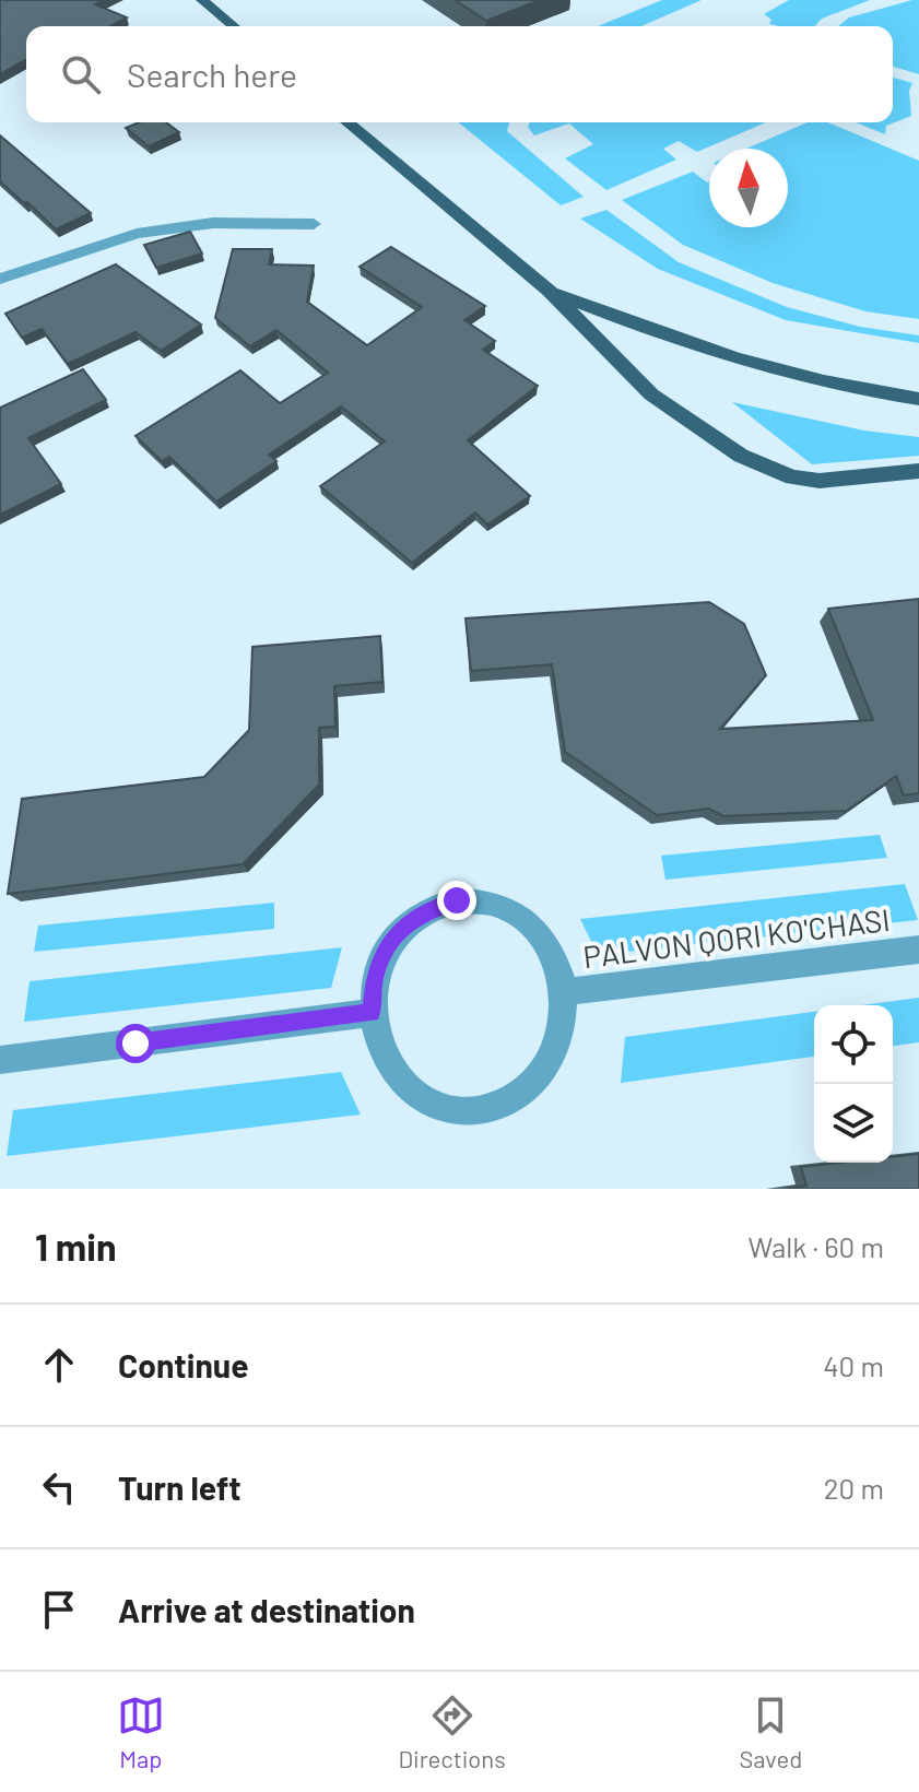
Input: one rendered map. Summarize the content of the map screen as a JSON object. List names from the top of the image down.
{
  "streets": {
    "street": ["PALVON QORI KO'CHASI"]
  },
  "north": "top",
  "page": {
    "search": "Search here",
    "heading": ["1 min", "Walk · 60 m"],
    "list": [
      ["Continue", "40 m"],
      ["Turn left", "20 m"],
      "Arrive at destination"
    ],
    "nav": ["Map", "Directions", "Saved"]
  }
}
